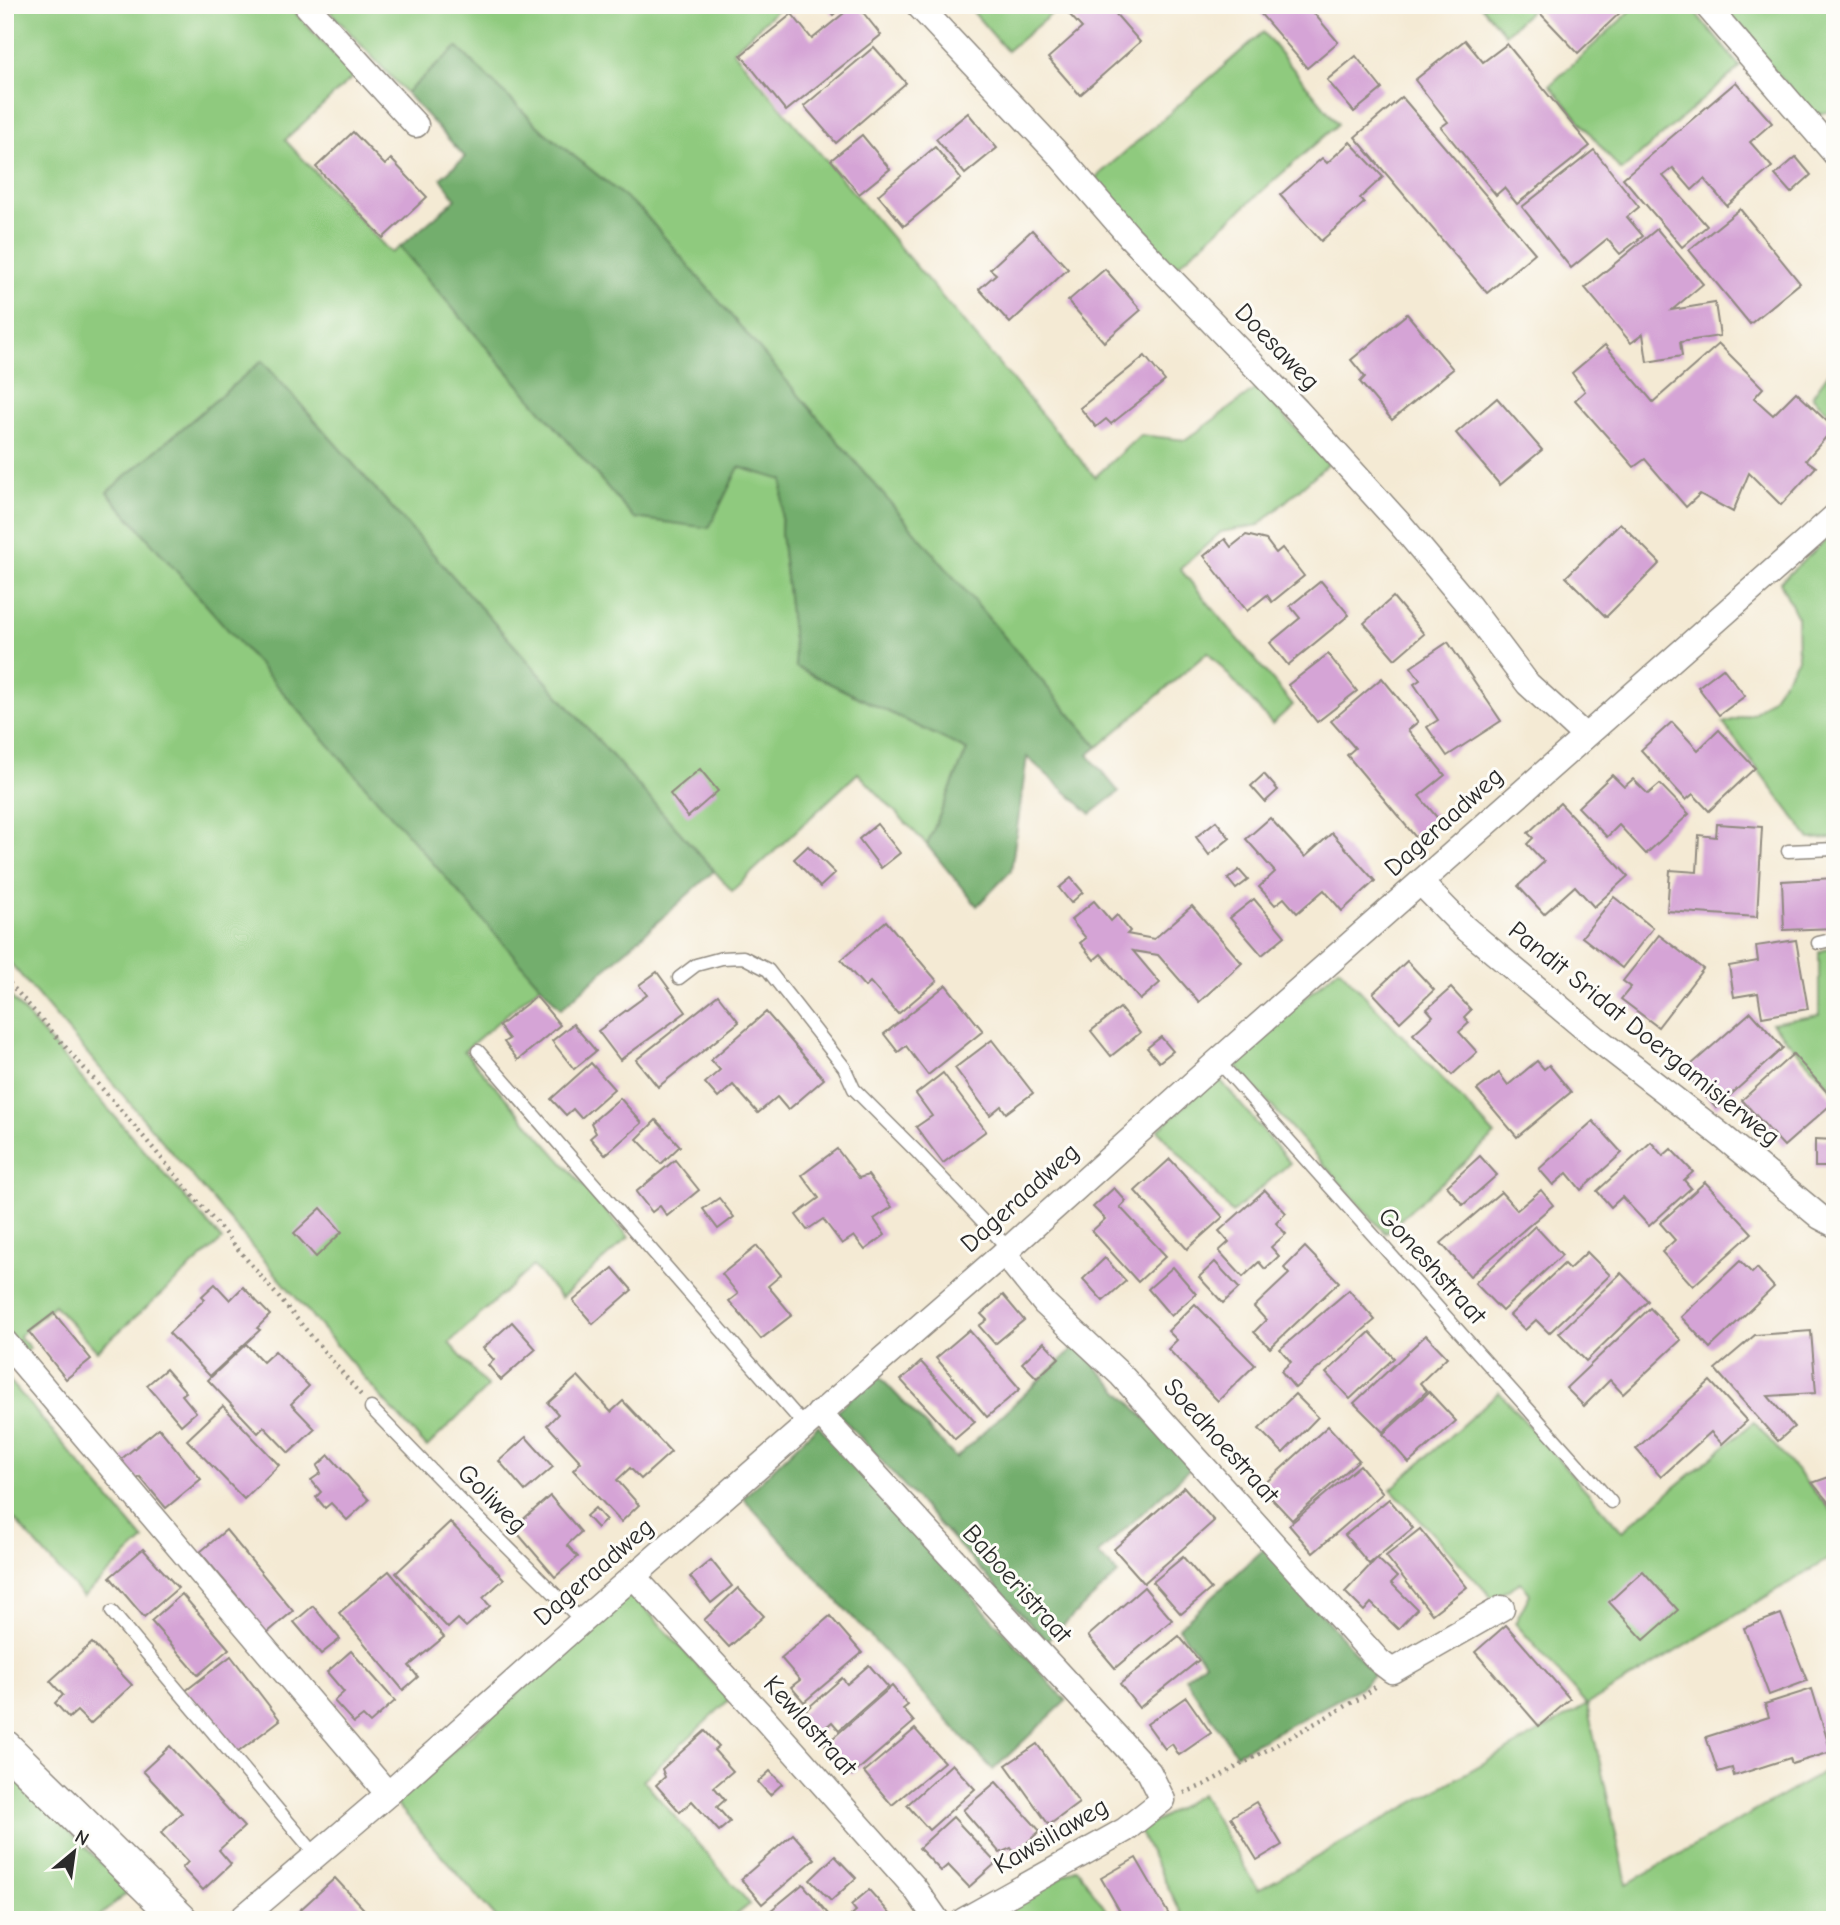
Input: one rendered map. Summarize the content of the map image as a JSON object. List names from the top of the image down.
{
  "streets": {
    "street": [
      "Doesaweg",
      "Dageraadweg",
      "Pandit Sridat Doergamisierweg",
      "Soedhoestraat",
      "Baboeristraat",
      "Kewlastraat",
      "Kawsiliaweg"
    ],
    "lane": ["Goneshstraat", "Goliweg"]
  },
  "crossings": [
    ["Doesaweg", "Dageraadweg"],
    ["Dageraadweg", "Pandit Sridat Doergamisierweg"],
    ["Dageraadweg", "Goneshstraat"],
    ["Dageraadweg", "Soedhoestraat"],
    ["Dageraadweg", "Goliweg"],
    ["Dageraadweg", "Baboeristraat"],
    ["Dageraadweg", "Kewlastraat"],
    ["Baboeristraat", "Kawsiliaweg"]
  ],
  "north": "top right"
}
